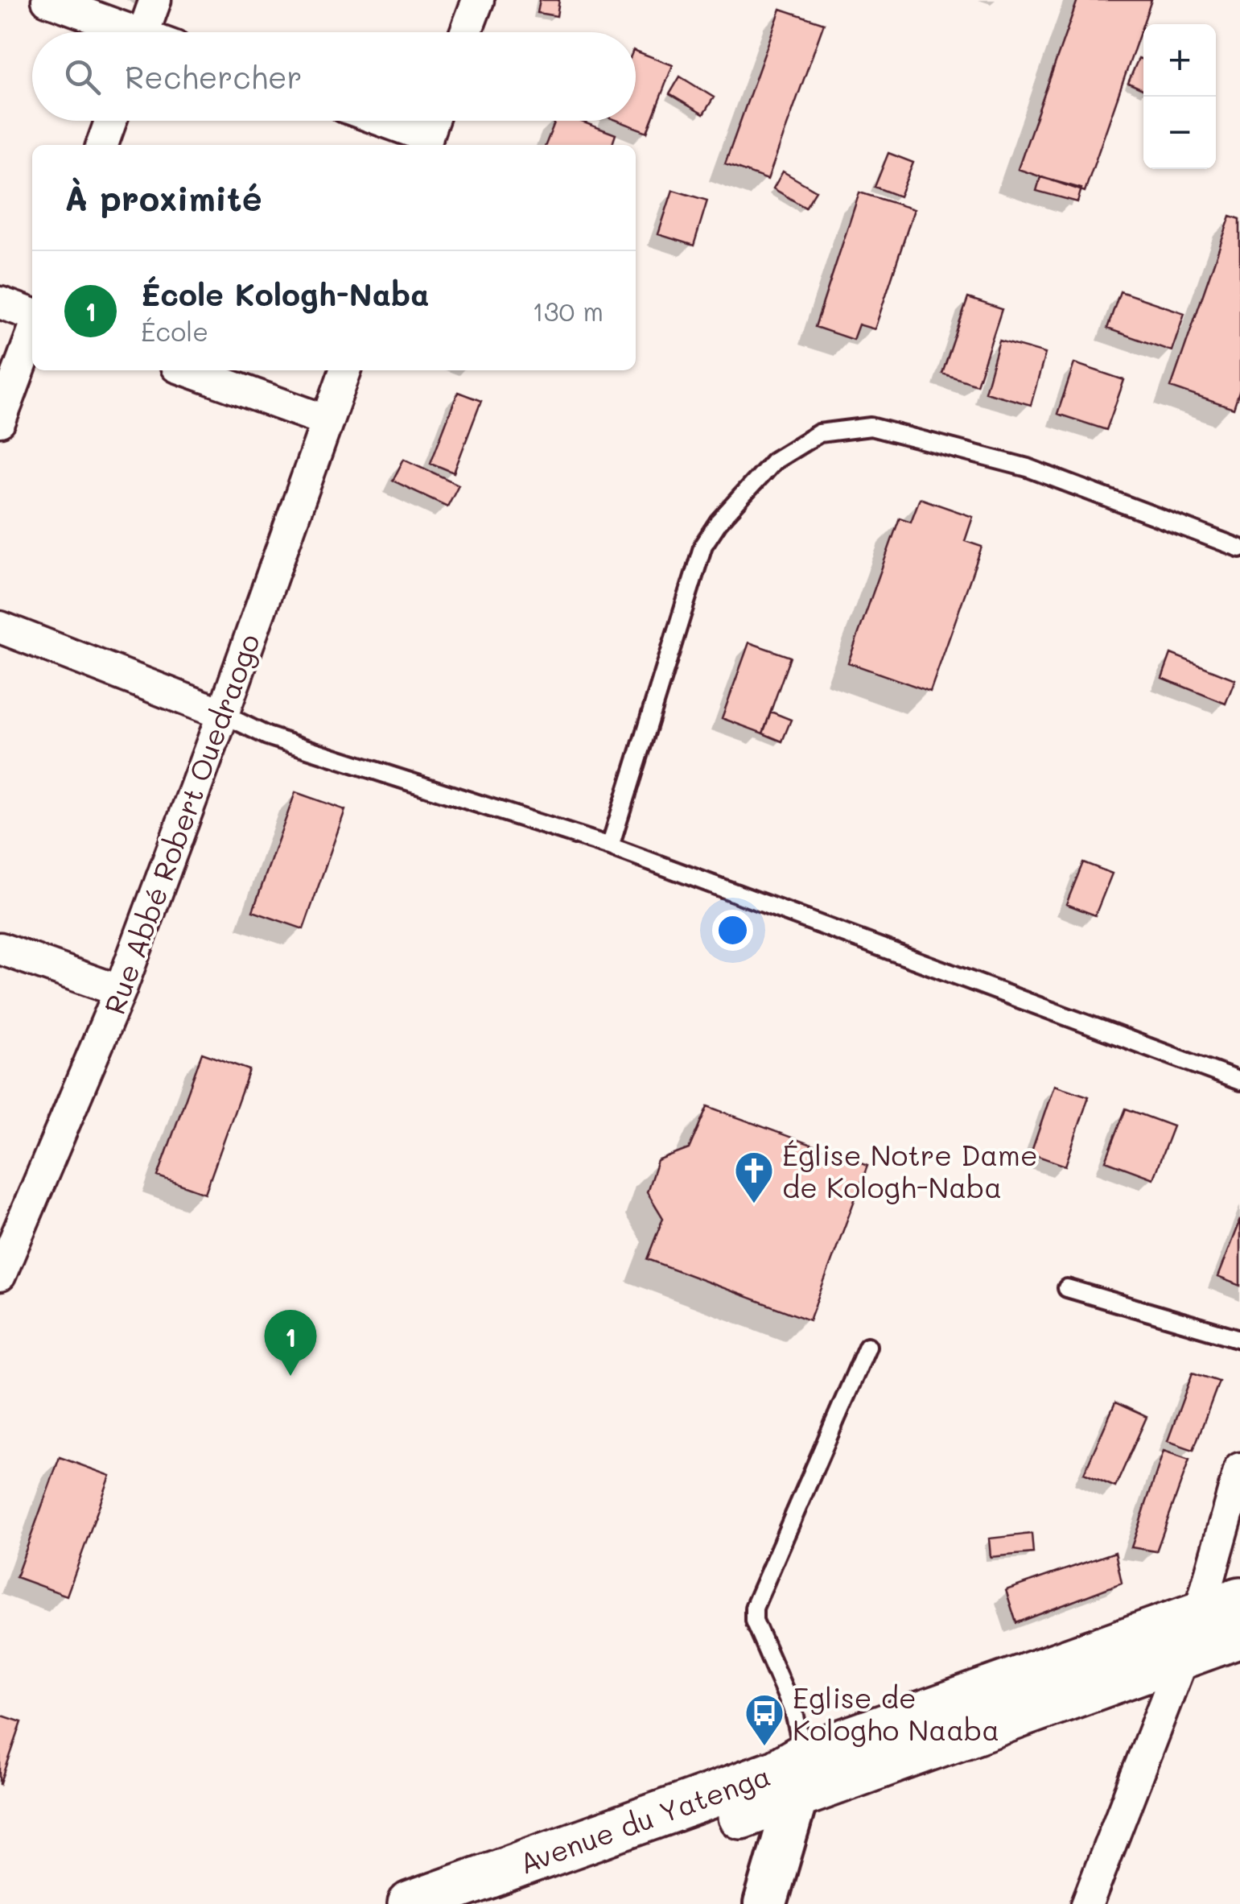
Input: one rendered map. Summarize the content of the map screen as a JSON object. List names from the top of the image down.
{
  "streets": {
    "main road": ["Avenue du Yatenga"],
    "street": ["Rue Abbé Robert Ouedraogo"]
  },
  "places": {
    "church": ["Église Notre Dame de Kologh-Naba"],
    "bus stop": ["Eglise de Kologho Naaba"]
  },
  "page": {
    "map_buttons": ["+", "−"],
    "search": "Rechercher",
    "heading": "À proximité",
    "list": [
      {
        "mark": "1",
        "name": "École Kologh-Naba",
        "note": "École",
        "value": "130 m"
      }
    ],
    "pins": "1"
  }
}
